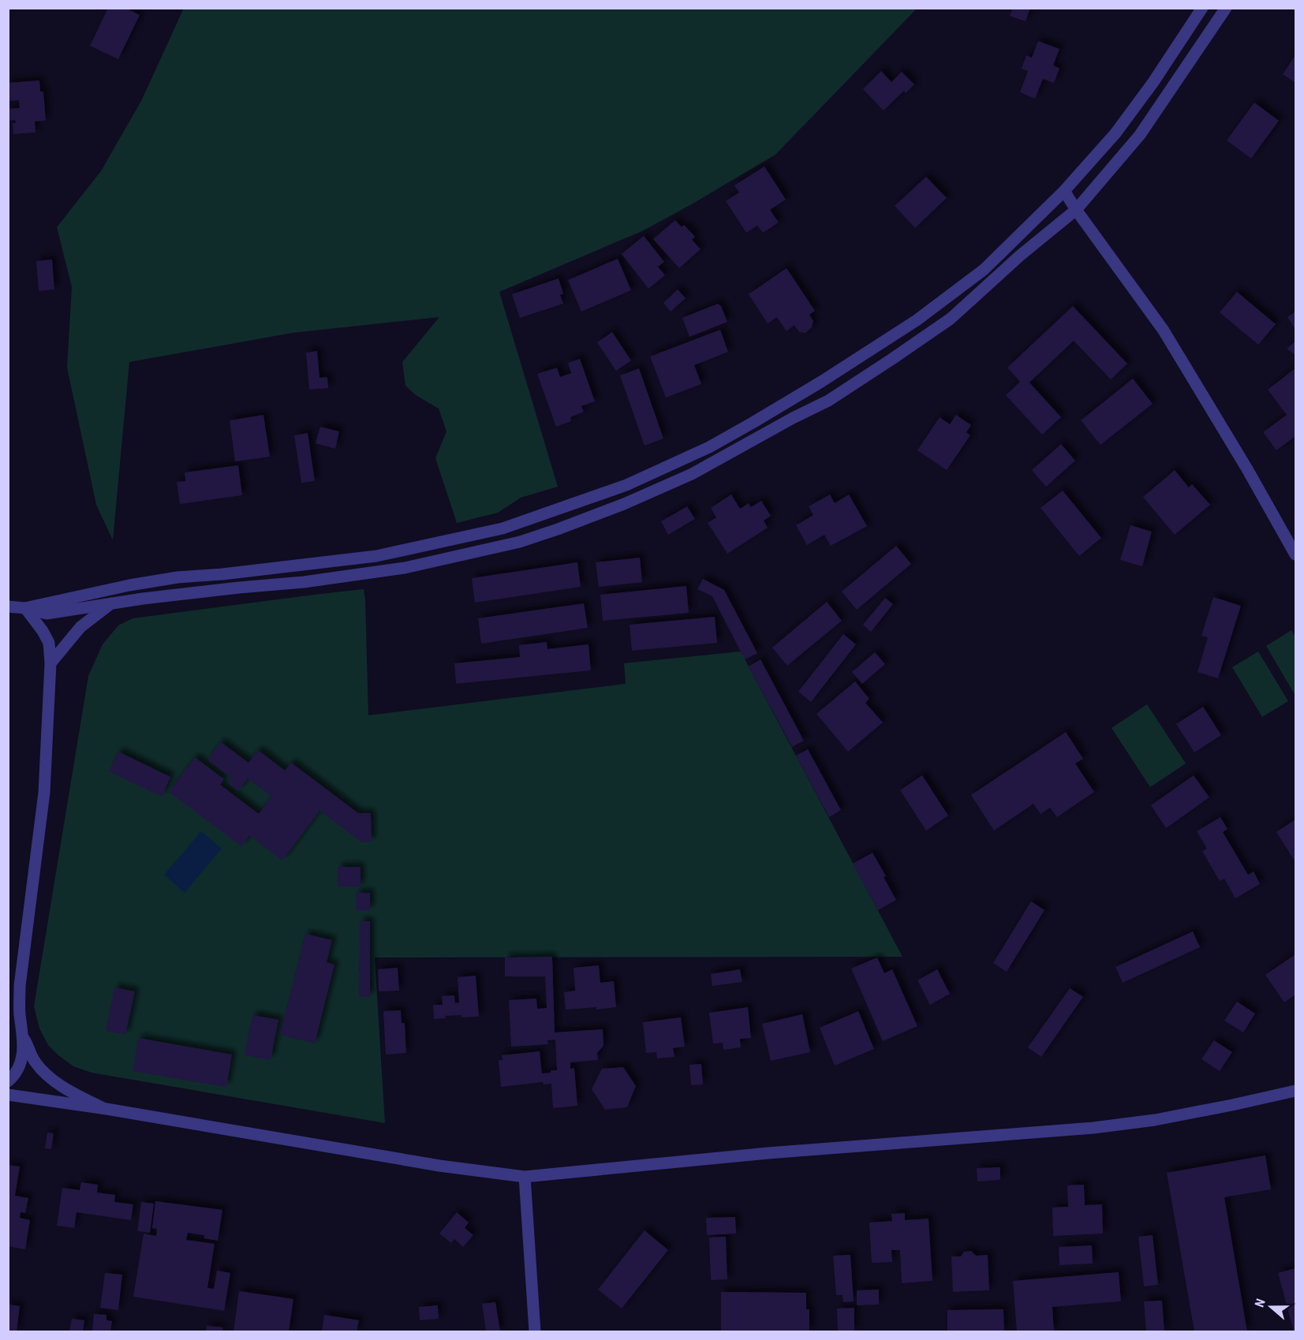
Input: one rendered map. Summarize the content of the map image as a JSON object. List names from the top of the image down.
{
  "north": "left"
}
